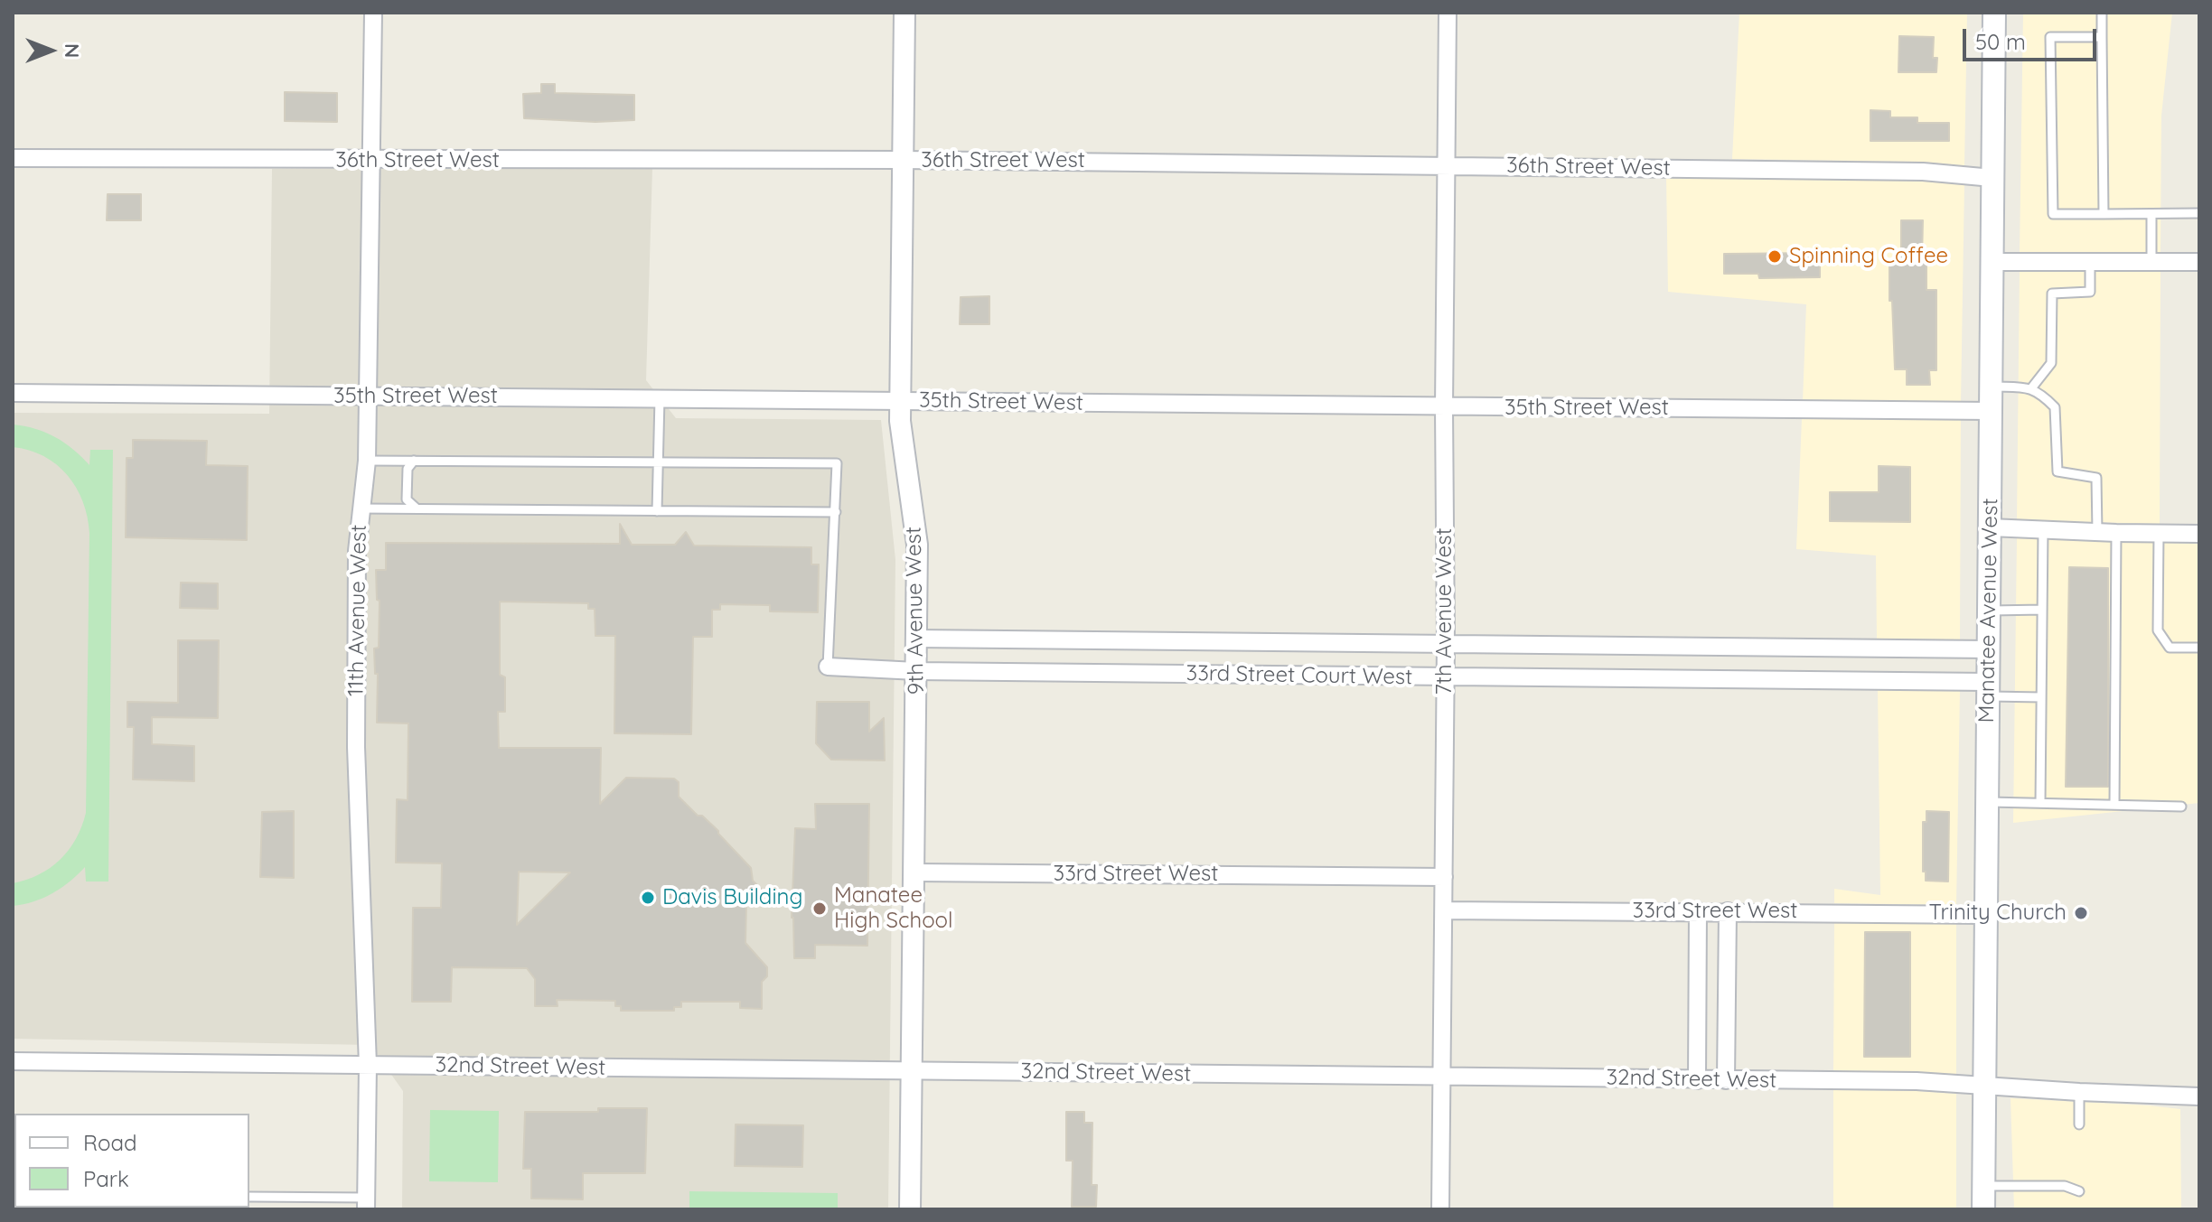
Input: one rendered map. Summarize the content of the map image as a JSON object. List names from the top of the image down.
{
  "streets": {
    "main road": ["Manatee Avenue West"],
    "street": [
      "36th Street West",
      "35th Street West",
      "11th Avenue West",
      "9th Avenue West",
      "7th Avenue West",
      "33rd Street Court West",
      "33rd Street West",
      "32nd Street West"
    ]
  },
  "crossings": [
    ["36th Street West", "11th Avenue West"],
    ["36th Street West", "9th Avenue West"],
    ["36th Street West", "Manatee Avenue West"],
    ["36th Street West", "7th Avenue West"],
    ["35th Street West", "11th Avenue West"],
    ["35th Street West", "9th Avenue West"],
    ["35th Street West", "Manatee Avenue West"],
    ["35th Street West", "7th Avenue West"],
    ["11th Avenue West", "32nd Street West"],
    ["9th Avenue West", "33rd Street Court West"],
    ["9th Avenue West", "33rd Street West"],
    ["9th Avenue West", "32nd Street West"],
    ["Manatee Avenue West", "33rd Street Court West"],
    ["Manatee Avenue West", "33rd Street West"],
    ["Manatee Avenue West", "32nd Street West"],
    ["7th Avenue West", "33rd Street Court West"],
    ["7th Avenue West", "33rd Street West"],
    ["7th Avenue West", "32nd Street West"]
  ],
  "places": [
    "Spinning Coffee",
    "Davis Building",
    "Manatee High School",
    "Trinity Church"
  ],
  "legend": ["Road", "Park"],
  "scale_bar": "50 m",
  "north": "right"
}
